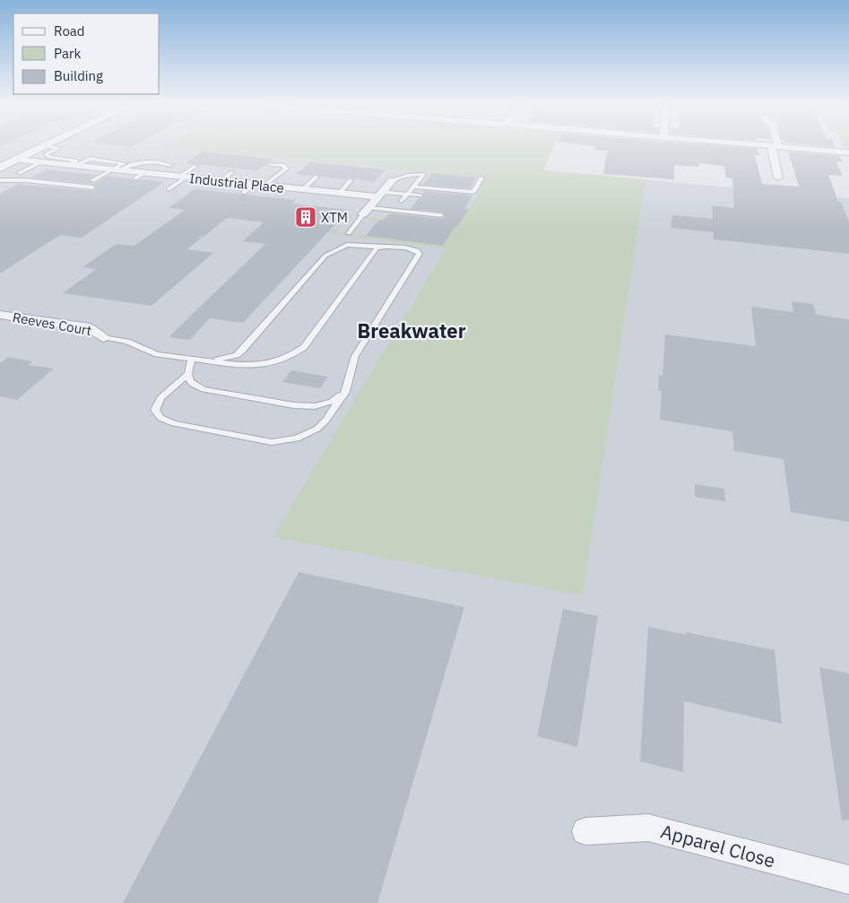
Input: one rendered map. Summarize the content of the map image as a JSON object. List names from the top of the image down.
{
  "streets": {
    "street": ["Industrial Place", "Reeves Court", "Apparel Close"]
  },
  "districts": ["Breakwater"],
  "places": {
    "building": ["XTM"]
  },
  "legend": ["Road", "Park", "Building"]
}
